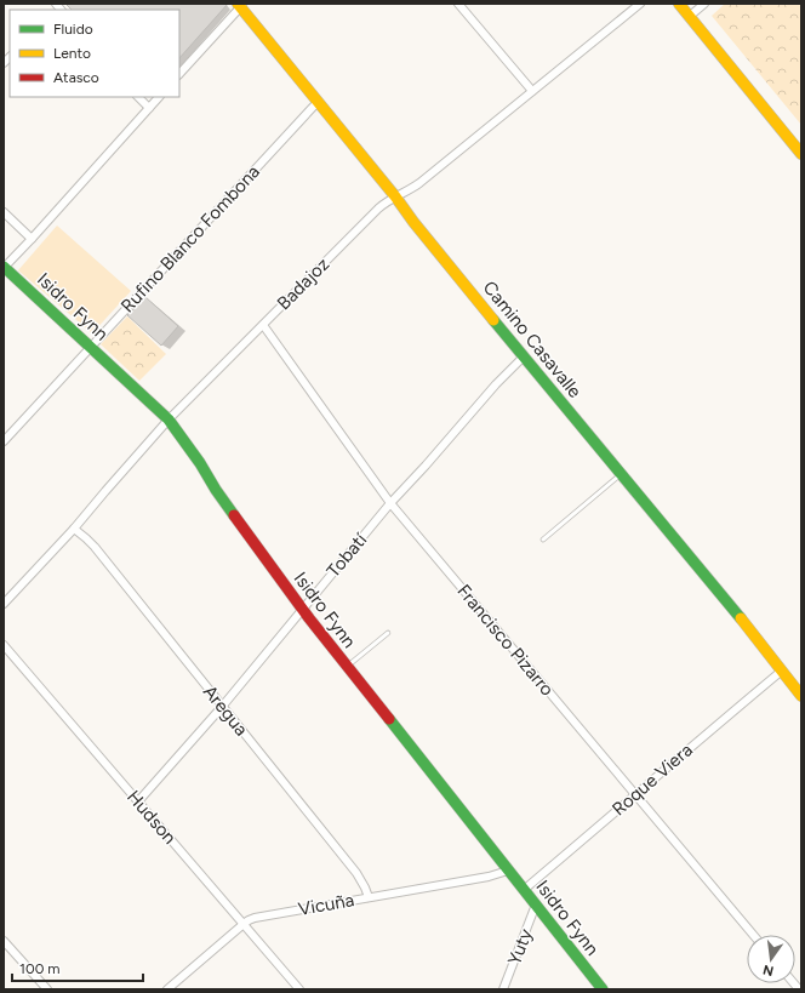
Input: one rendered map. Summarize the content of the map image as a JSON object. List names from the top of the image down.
{
  "streets": {
    "street": [
      "Rufino Blanco Fombona",
      "Badajoz",
      "Isidro Fynn",
      "Camino Casavalle",
      "Tobatí",
      "Francisco Pizarro",
      "Aregua",
      "Roque Viera",
      "Hudson",
      "Vicuña",
      "Yuty"
    ]
  },
  "crossings": [
    ["Rufino Blanco Fombona", "Isidro Fynn"],
    ["Rufino Blanco Fombona", "Camino Casavalle"],
    ["Badajoz", "Isidro Fynn"],
    ["Badajoz", "Camino Casavalle"],
    ["Badajoz", "Francisco Pizarro"],
    ["Badajoz", "Aregua"],
    ["Isidro Fynn", "Tobatí"],
    ["Isidro Fynn", "Roque Viera"],
    ["Isidro Fynn", "Vicuña"],
    ["Isidro Fynn", "Yuty"],
    ["Camino Casavalle", "Tobatí"],
    ["Camino Casavalle", "Roque Viera"],
    ["Tobatí", "Francisco Pizarro"],
    ["Tobatí", "Aregua"],
    ["Tobatí", "Hudson"],
    ["Francisco Pizarro", "Roque Viera"],
    ["Aregua", "Vicuña"],
    ["Hudson", "Vicuña"]
  ],
  "legend": ["Fluido", "Lento", "Atasco"],
  "scale_bar": "100 m",
  "north": "bottom"
}
